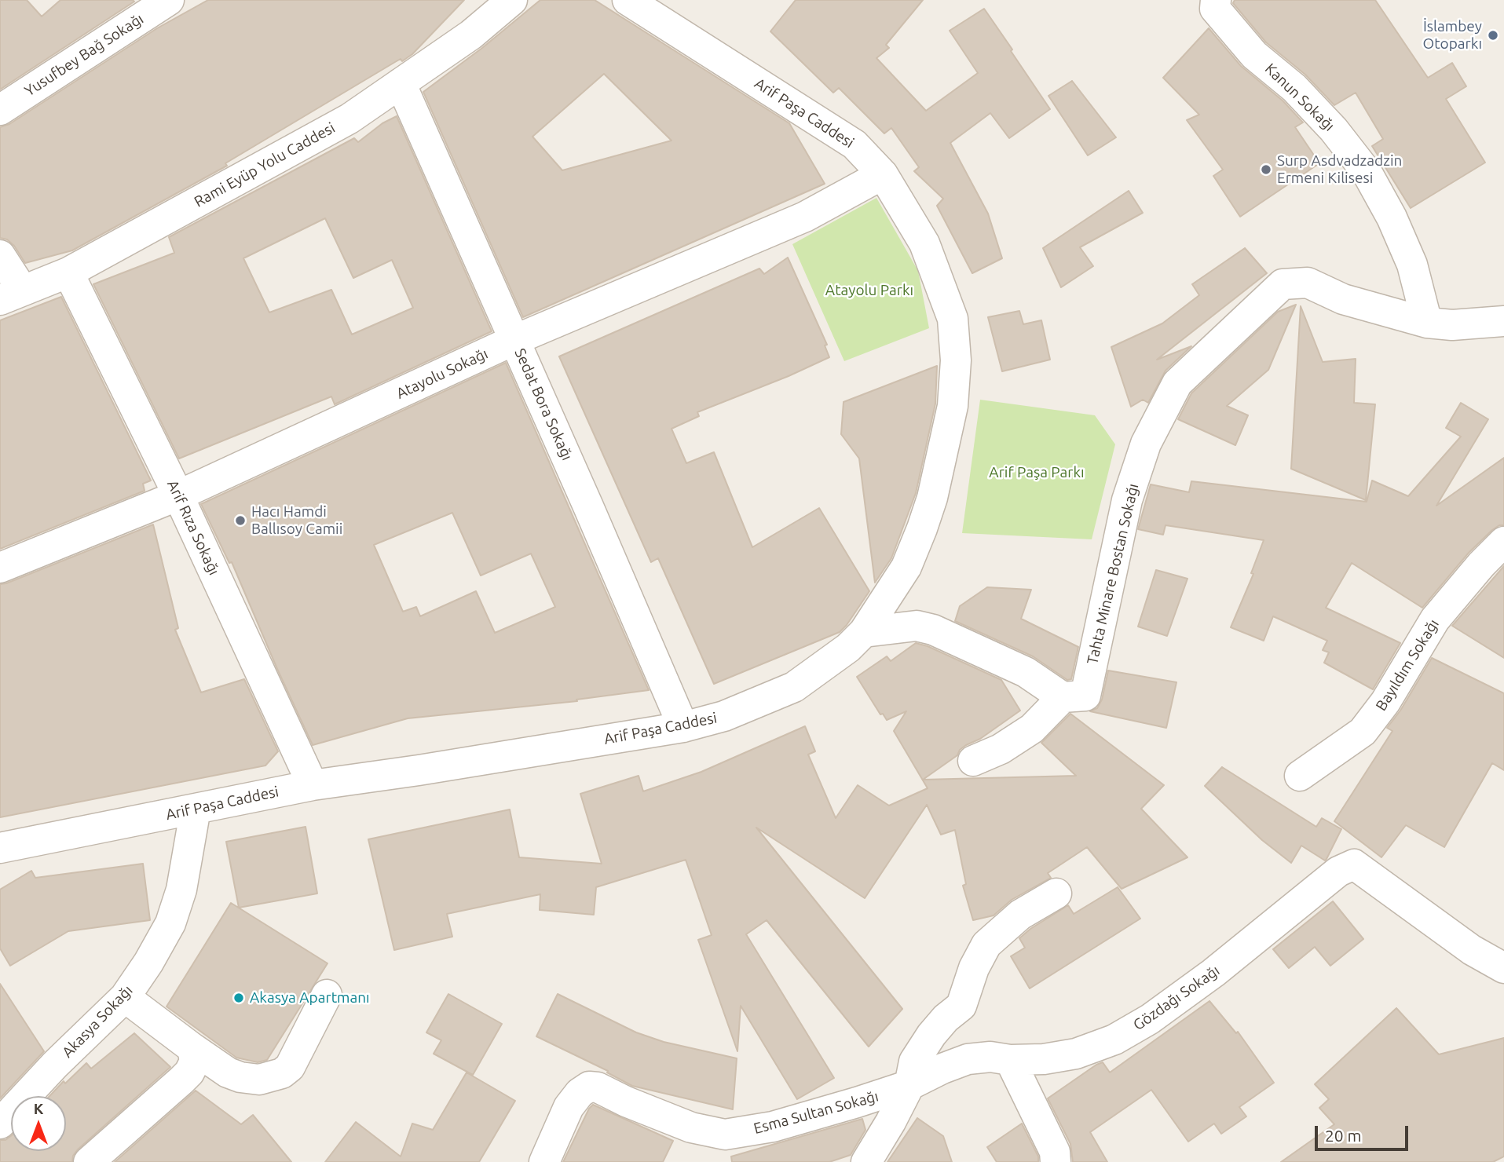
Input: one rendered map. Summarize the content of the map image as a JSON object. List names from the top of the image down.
{
  "streets": {
    "street": [
      "Yusufbey Bağ Sokağı",
      "Kanun Sokağı",
      "Arif Paşa Caddesi",
      "Rami Eyüp Yolu Caddesi",
      "Atayolu Sokağı",
      "Sedat Bora Sokağı",
      "Arif Rıza Sokağı",
      "Tahta Minare Bostan Sokağı",
      "Bayıldım Sokağı",
      "Gözdağı Sokağı",
      "Akasya Sokağı",
      "Esma Sultan Sokağı"
    ]
  },
  "crossings": [
    ["Kanun Sokağı", "Tahta Minare Bostan Sokağı"],
    ["Arif Paşa Caddesi", "Atayolu Sokağı"],
    ["Arif Paşa Caddesi", "Sedat Bora Sokağı"],
    ["Arif Paşa Caddesi", "Arif Rıza Sokağı"],
    ["Arif Paşa Caddesi", "Akasya Sokağı"],
    ["Rami Eyüp Yolu Caddesi", "Sedat Bora Sokağı"],
    ["Rami Eyüp Yolu Caddesi", "Arif Rıza Sokağı"],
    ["Atayolu Sokağı", "Sedat Bora Sokağı"],
    ["Atayolu Sokağı", "Arif Rıza Sokağı"],
    ["Gözdağı Sokağı", "Esma Sultan Sokağı"]
  ],
  "parks": ["Atayolu Parkı", "Arif Paşa Parkı"],
  "places": [
    "İslambey Otoparkı",
    "Surp Asdvadzadzin Ermeni Kilisesi",
    "Hacı Hamdi Ballısoy Camii",
    "Akasya Apartmanı"
  ],
  "scale_bar": "20 m",
  "north": "top"
}
